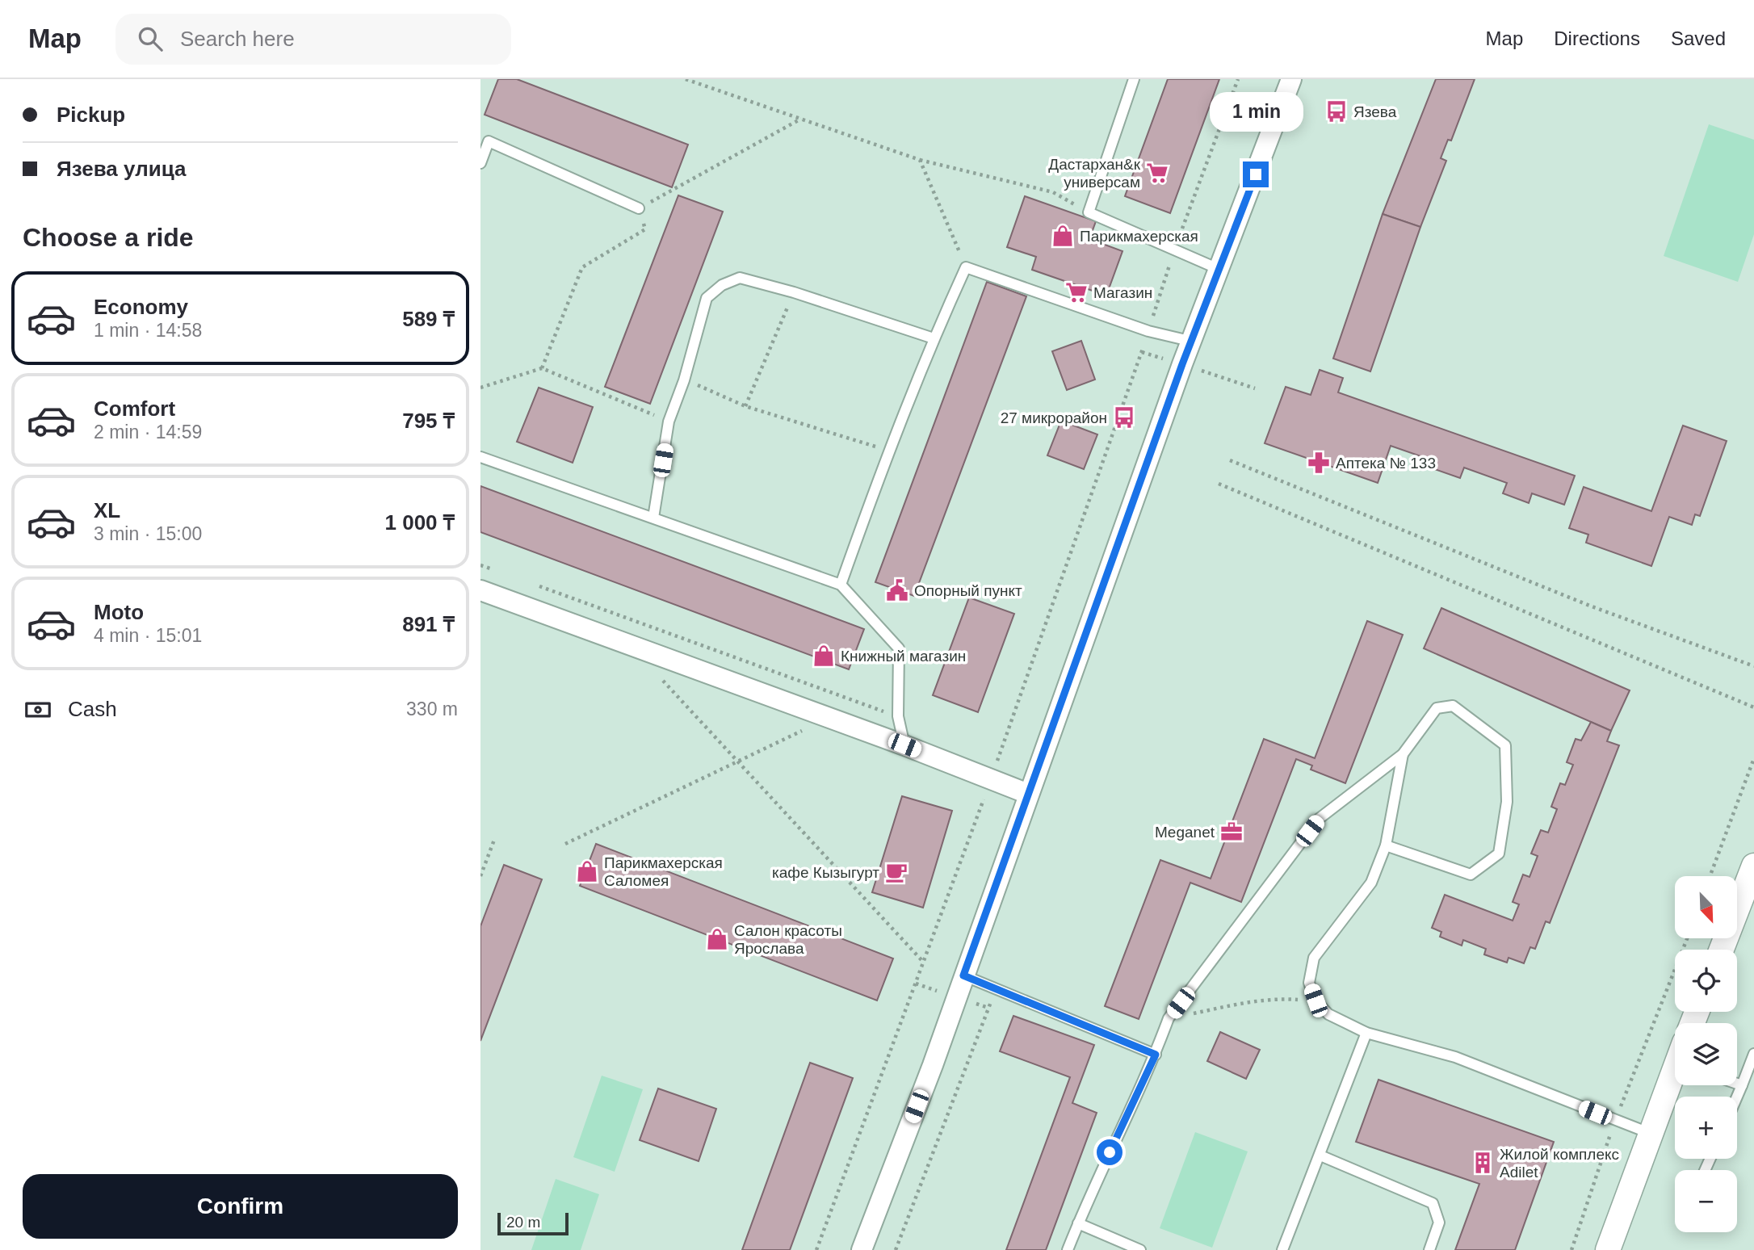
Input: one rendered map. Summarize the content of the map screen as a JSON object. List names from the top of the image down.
{
  "places": {
    "bus stop": ["Язева", "27 микрорайон"],
    "supermarket": ["Дастархан&к универсам", "Магазин"],
    "shop": [
      "Парикмахерская",
      "Книжный магазин",
      "Парикмахерская Саломея",
      "Салон красоты Ярослава"
    ],
    "pharmacy": ["Аптека № 133"],
    "public building": ["Опорный пункт"],
    "office": ["Meganet"],
    "cafe": ["кафе Кызыгурт"],
    "building": ["Жилой комплекс Adilet"]
  },
  "scale_bar": "20 m",
  "north": "bottom right",
  "page": {
    "header": "Map",
    "search": "Search here",
    "nav": ["Map", "Directions", "Saved"],
    "banner": ["Pickup", "Язева улица"],
    "bubble": "1 min",
    "heading": "Choose a ride",
    "list": [
      {
        "name": "Economy",
        "note": "1 min · 14:58",
        "value": "589 ₸"
      },
      {
        "name": "Comfort",
        "note": "2 min · 14:59",
        "value": "795 ₸"
      },
      {
        "name": "XL",
        "note": "3 min · 15:00",
        "value": "1 000 ₸"
      },
      {
        "name": "Moto",
        "note": "4 min · 15:01",
        "value": "891 ₸"
      }
    ],
    "pay": ["Cash", "330 m"],
    "map_buttons": ["+", "−"],
    "buttons": "Confirm",
    "scale": "20 m"
  }
}
